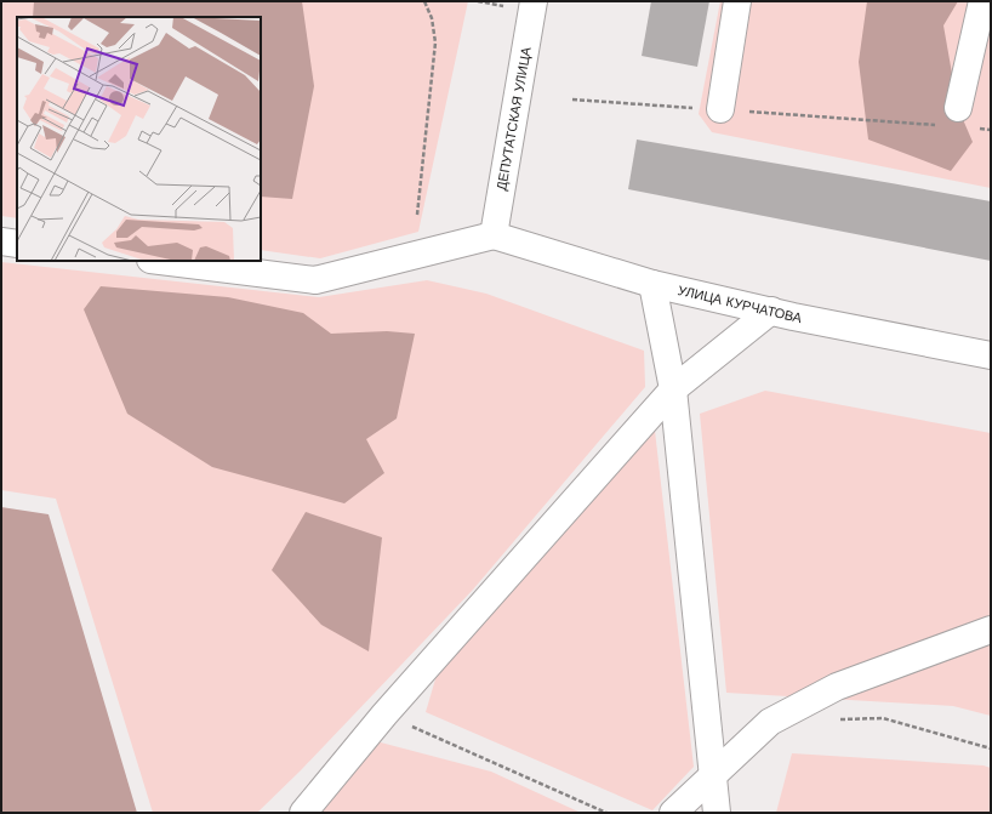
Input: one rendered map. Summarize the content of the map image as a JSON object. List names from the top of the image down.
{
  "streets": {
    "street": ["ДЕПУТАТСКАЯ УЛИЦА", "УЛИЦА КУРЧАТОВА"]
  },
  "crossings": [
    ["ДЕПУТАТСКАЯ УЛИЦА", "УЛИЦА КУРЧАТОВА"]
  ]
}
